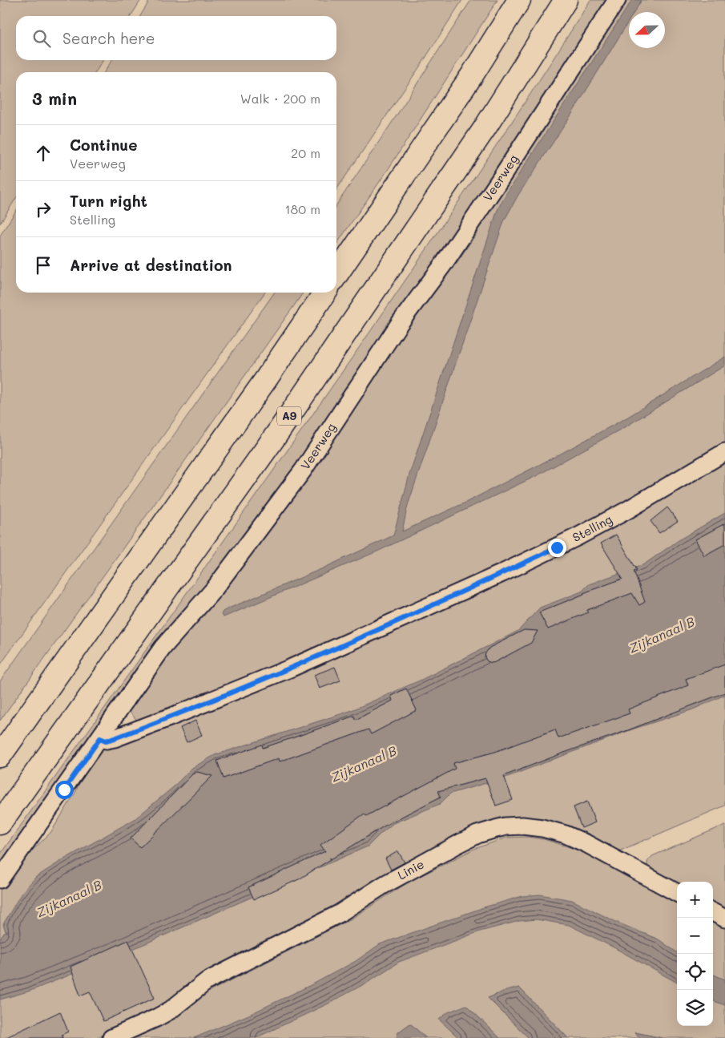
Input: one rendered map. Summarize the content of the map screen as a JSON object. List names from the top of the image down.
{
  "streets": {
    "highway": ["A9"],
    "street": ["Veerweg", "Stelling", "Linie"]
  },
  "crossings": [
    ["Veerweg", "Stelling"]
  ],
  "water": ["Zijkanaal B"],
  "north": "left",
  "page": {
    "search": "Search here",
    "heading": ["3 min", "Walk · 200 m"],
    "list": [
      ["Continue", "Veerweg", "20 m"],
      ["Turn right", "Stelling", "180 m"],
      "Arrive at destination"
    ],
    "map_buttons": ["+", "−"]
  }
}
